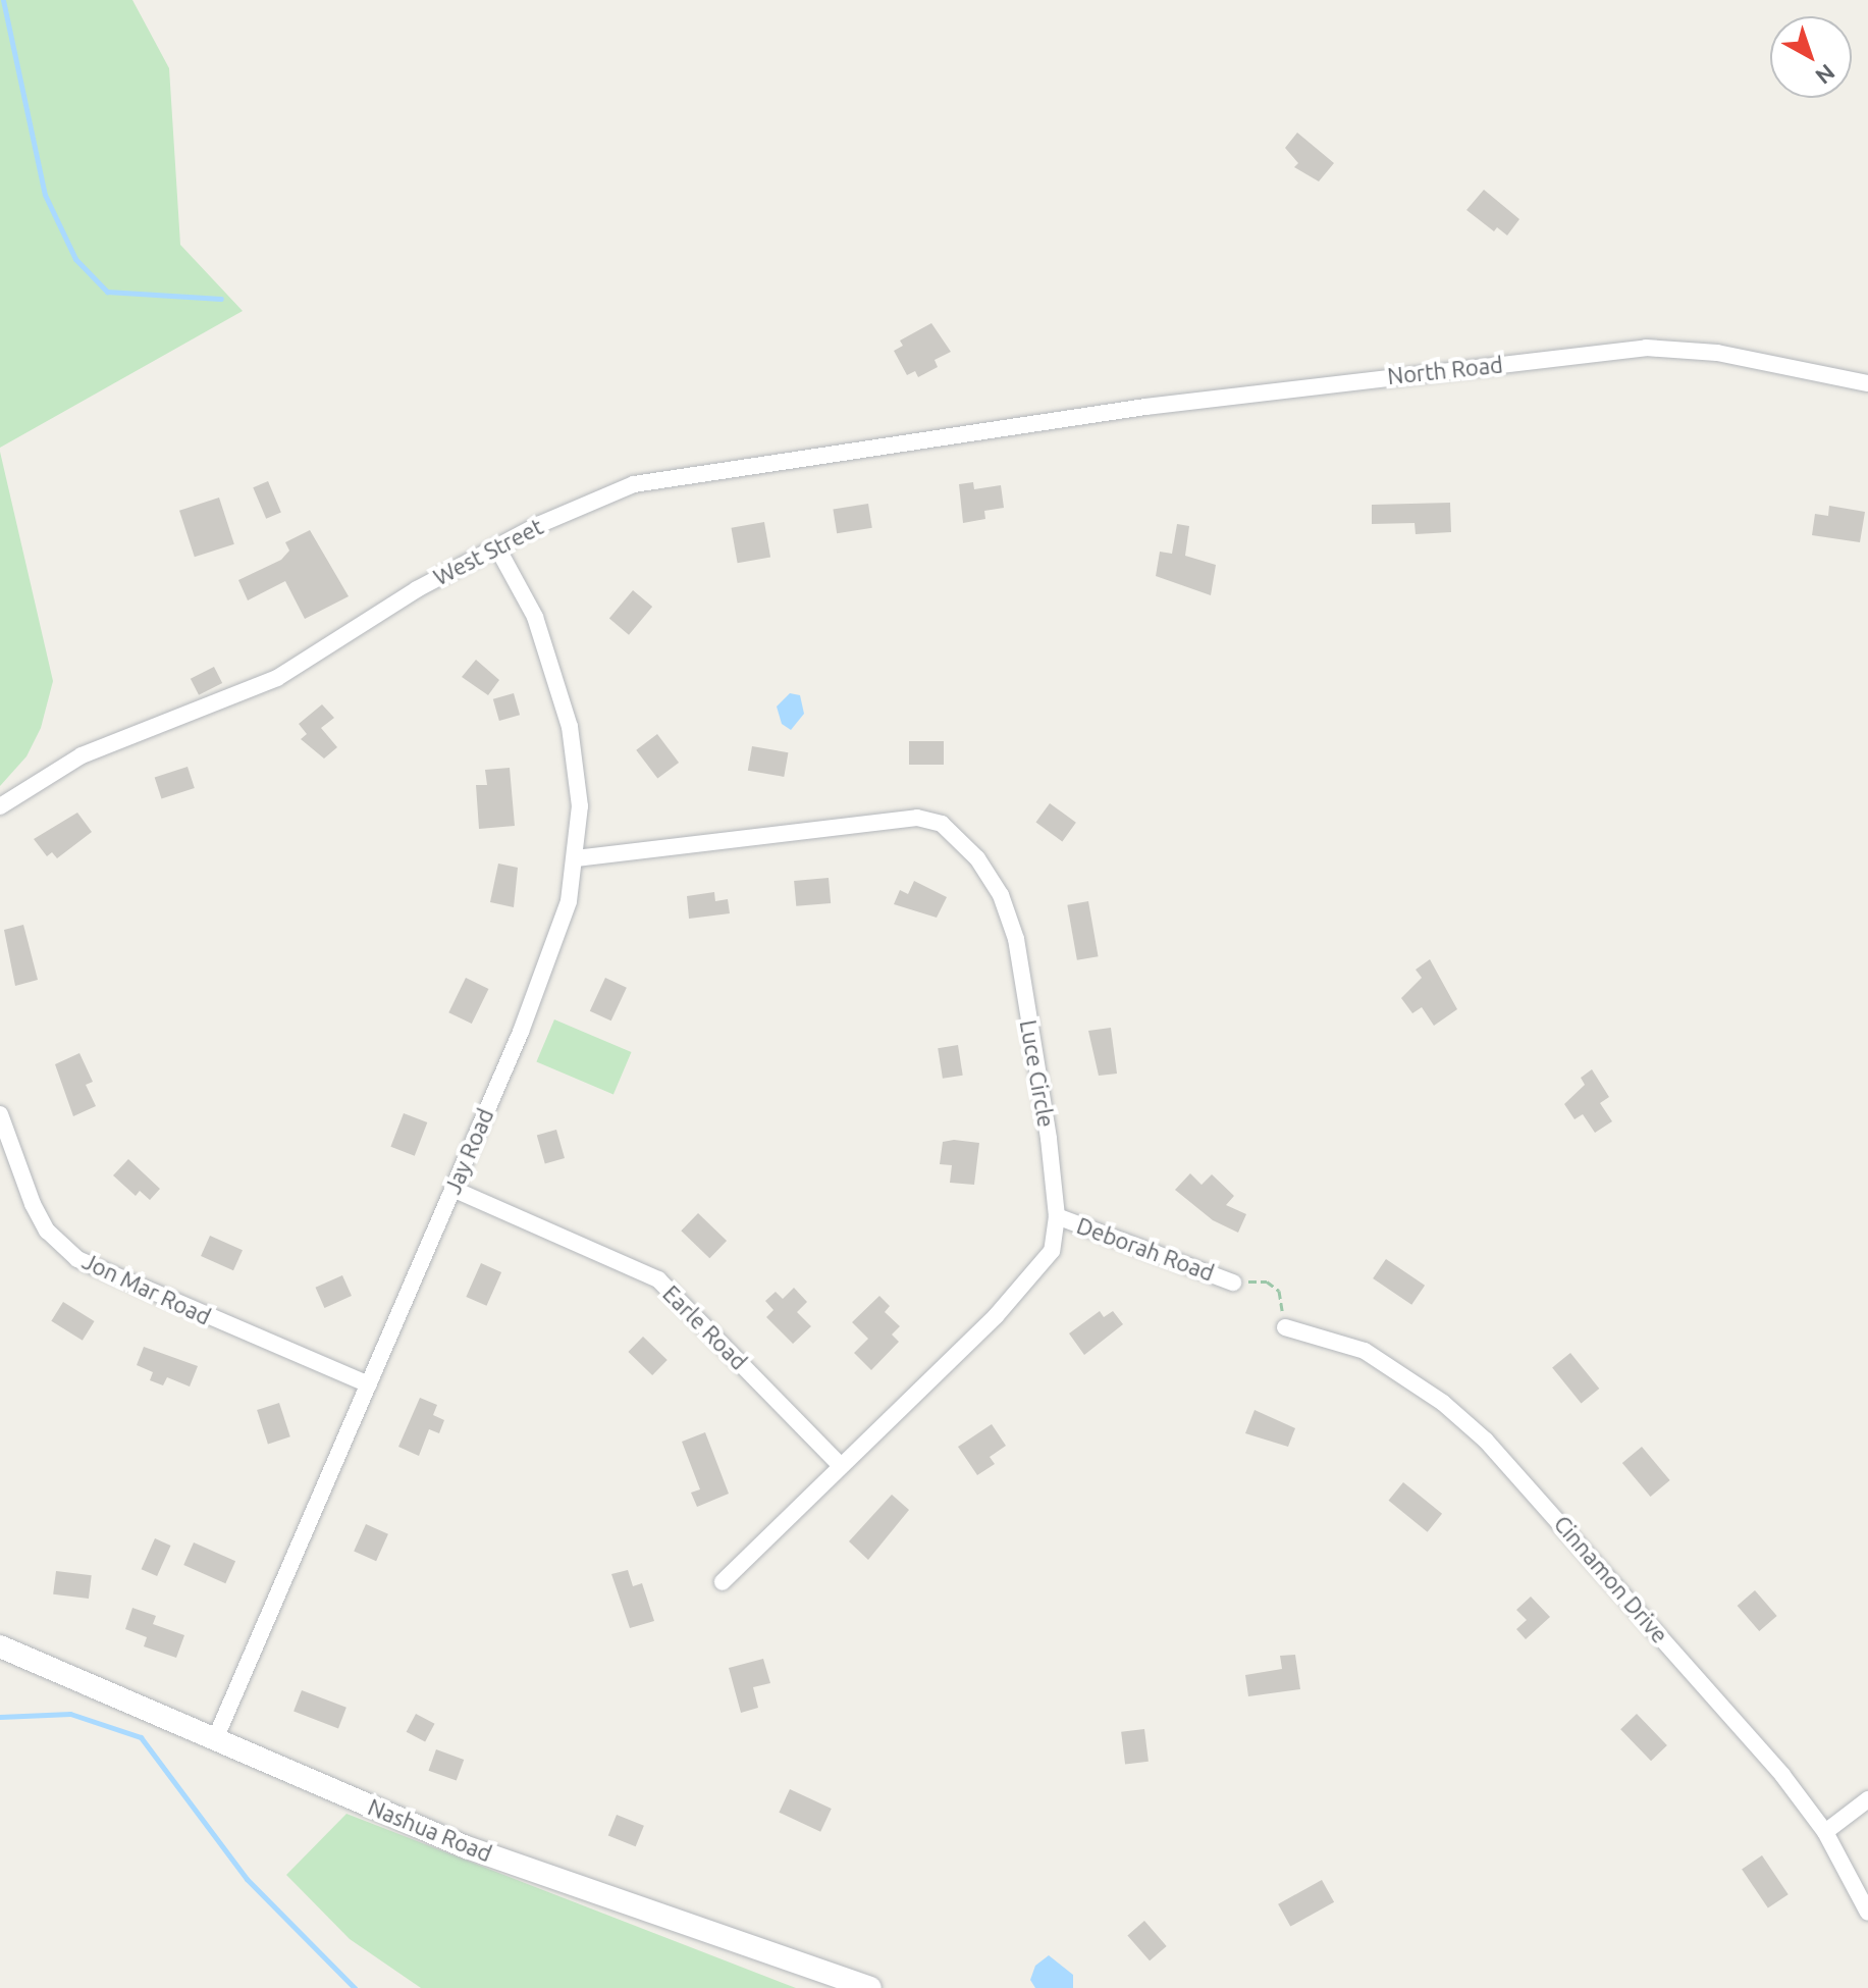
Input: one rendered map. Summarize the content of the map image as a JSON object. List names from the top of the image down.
{
  "streets": {
    "main road": ["Nashua Road"],
    "street": [
      "North Road",
      "West Street",
      "Luce Circle",
      "Jay Road",
      "Deborah Road",
      "Jon Mar Road",
      "Earle Road",
      "Cinnamon Drive"
    ]
  },
  "crossings": [
    ["North Road", "West Street"],
    ["West Street", "Jay Road"],
    ["Luce Circle", "Jay Road"],
    ["Luce Circle", "Deborah Road"],
    ["Luce Circle", "Earle Road"],
    ["Jay Road", "Jon Mar Road"],
    ["Jay Road", "Earle Road"],
    ["Jay Road", "Nashua Road"]
  ],
  "north": "bottom right"
}
